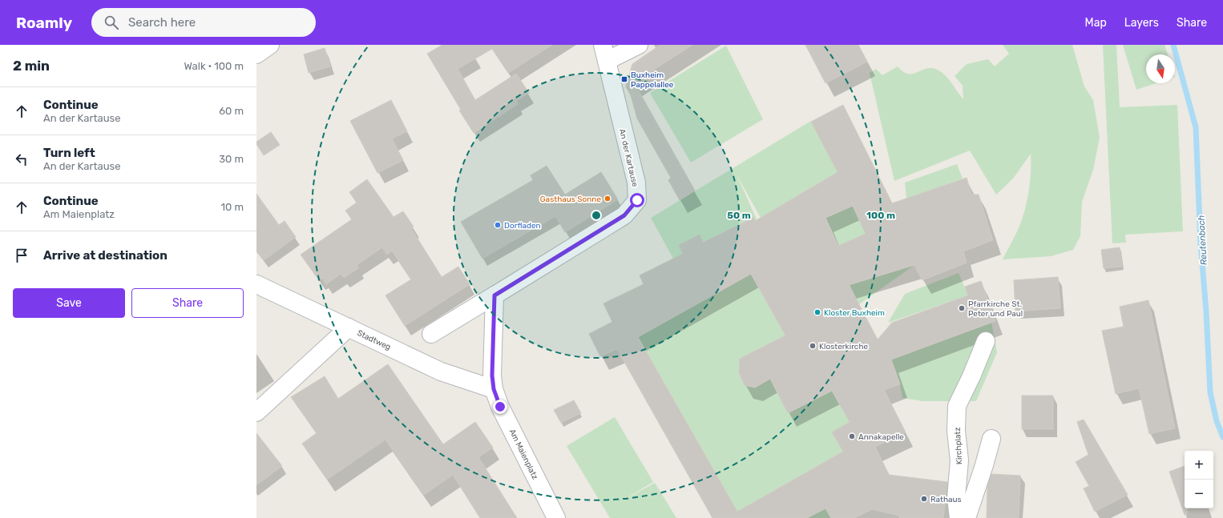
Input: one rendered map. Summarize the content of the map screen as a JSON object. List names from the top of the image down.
{
  "streets": {
    "street": [
      "An der Kartause",
      "Stadtweg",
      "Kirchplatz",
      "Am Maienplatz"
    ]
  },
  "crossings": [
    ["Stadtweg", "Am Maienplatz"]
  ],
  "water": ["Reutenbach"],
  "places": {
    "transit": ["Buxheim Pappelallee"],
    "other": [
      "Gasthaus Sonne",
      "Dorfladen",
      "Pfarrkirche St. Peter und Paul",
      "Kloster Buxheim",
      "Klosterkirche",
      "Annakapelle",
      "Rathaus"
    ]
  },
  "north": "bottom",
  "page": {
    "header": "Roamly",
    "search": "Search here",
    "nav": ["Map", "Layers", "Share"],
    "heading": ["2 min", "Walk · 100 m"],
    "list": [
      ["Continue", "An der Kartause", "60 m"],
      ["Turn left", "An der Kartause", "30 m"],
      ["Continue", "Am Maienplatz", "10 m"],
      "Arrive at destination"
    ],
    "buttons": ["Save", "Share"],
    "map_buttons": ["+", "−"]
  },
  "rings": ["50 m", "100 m"]
}
